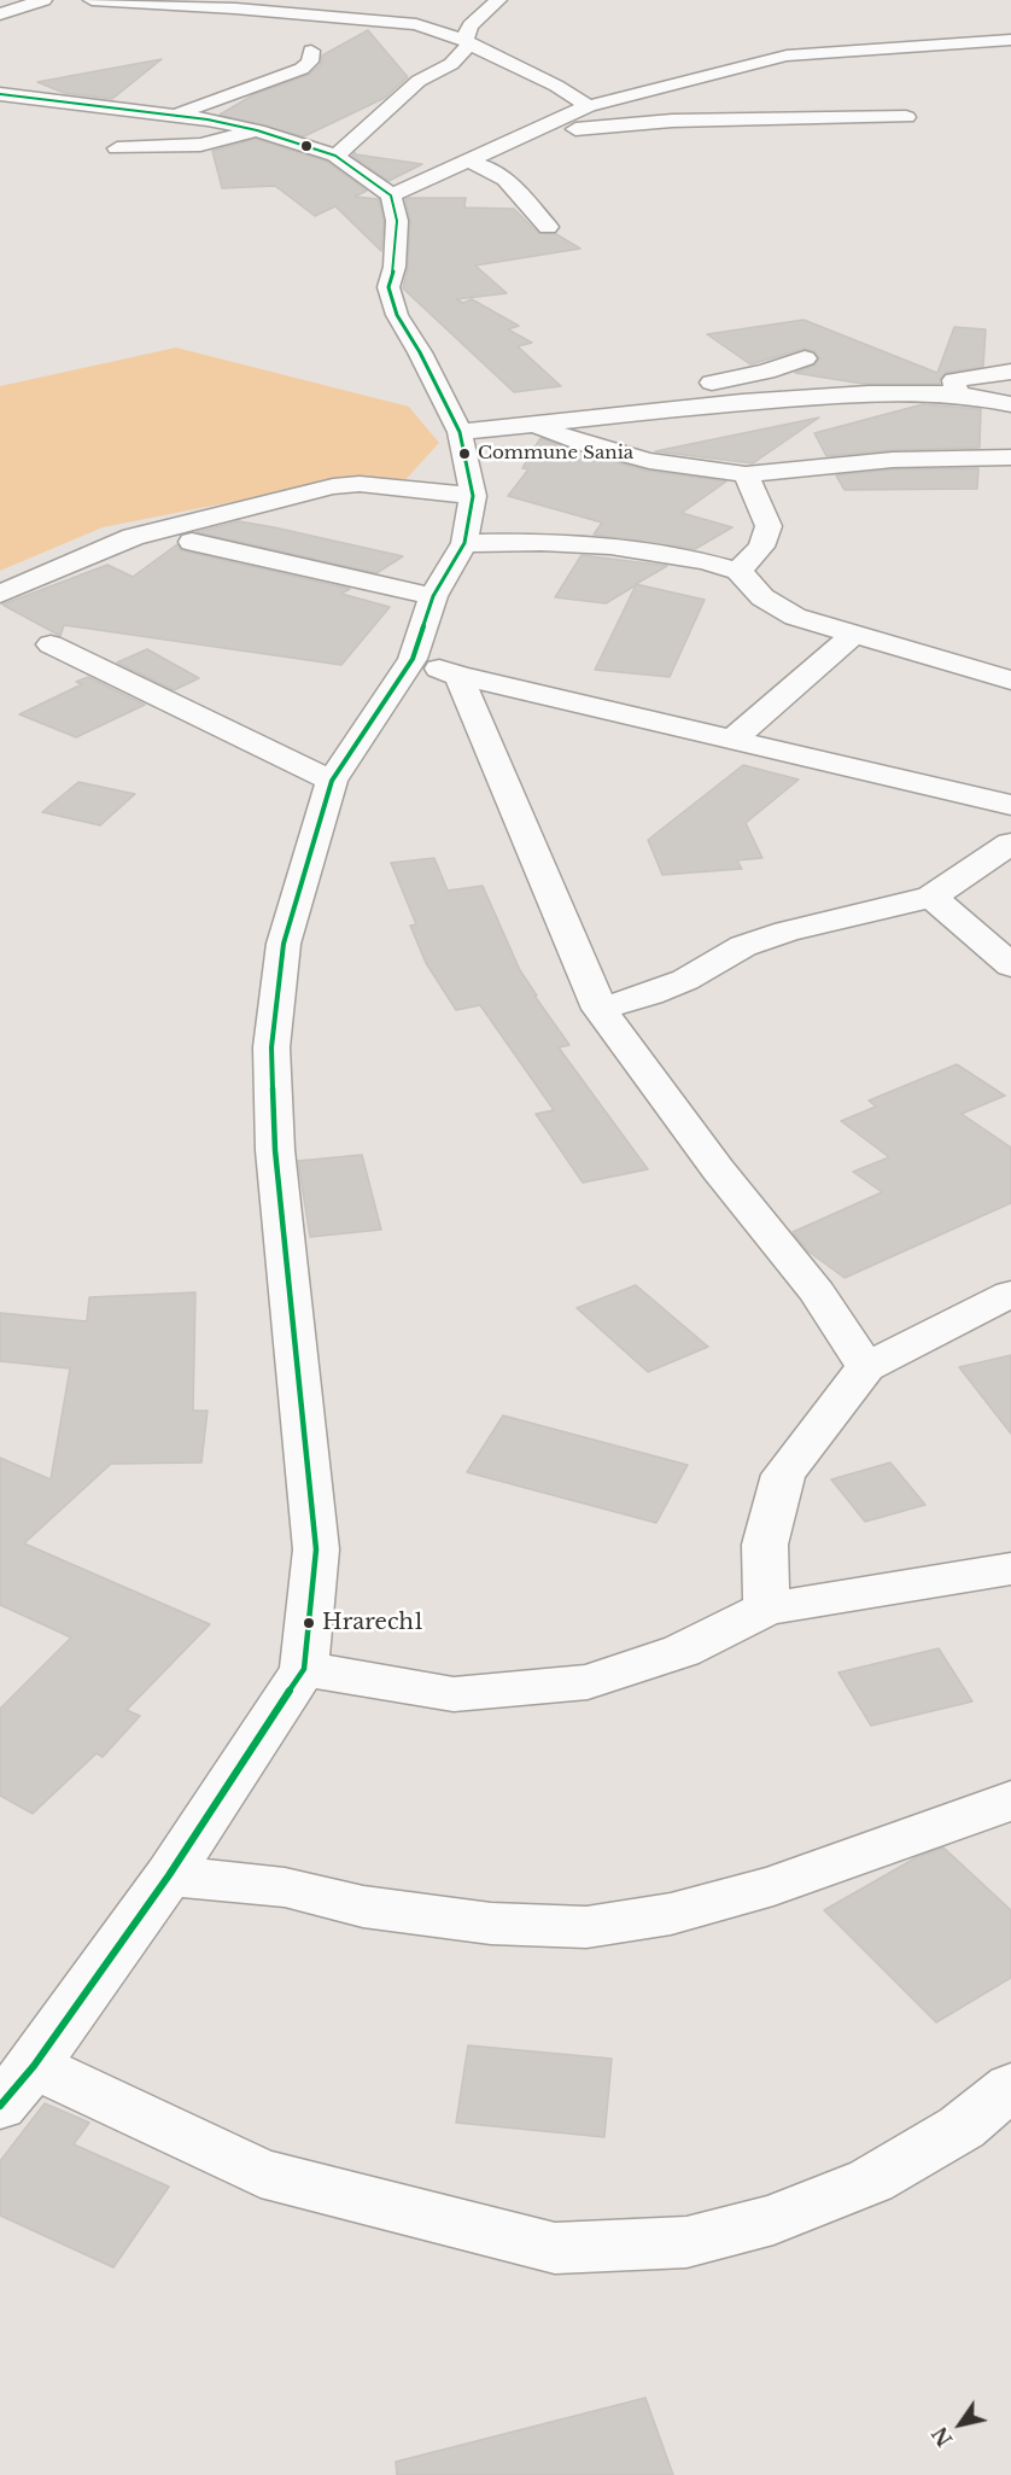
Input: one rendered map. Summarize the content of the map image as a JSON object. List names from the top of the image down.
{
  "places": ["Commune Sania", "Hrarech1"],
  "north": "bottom left"
}
